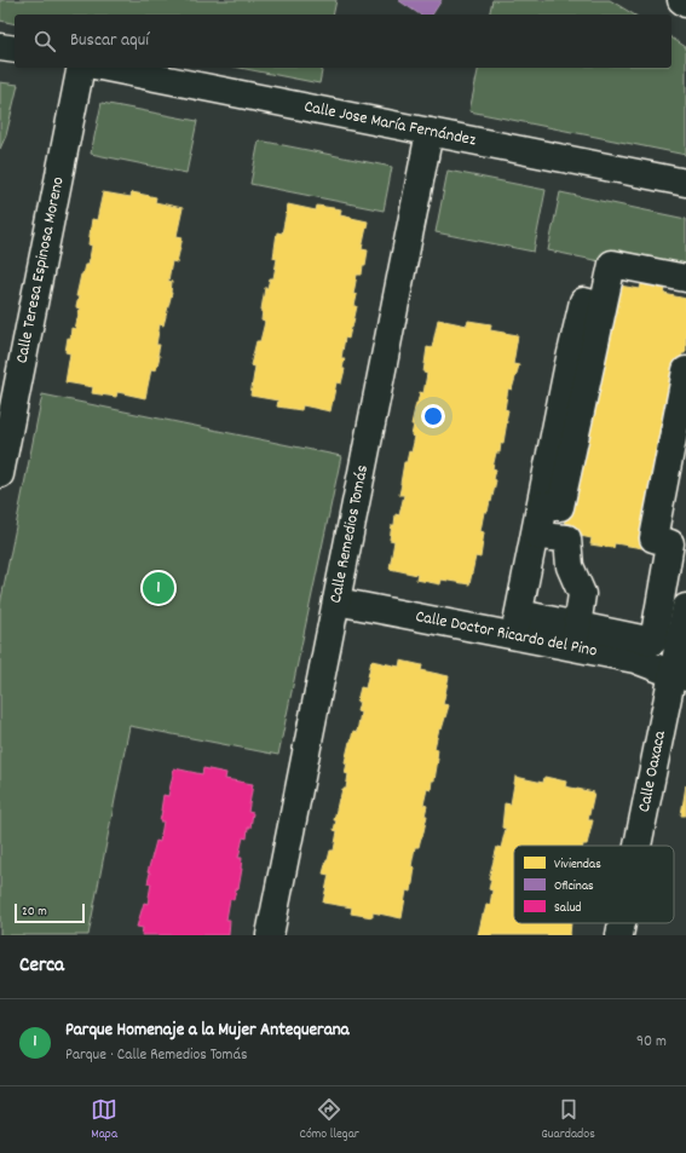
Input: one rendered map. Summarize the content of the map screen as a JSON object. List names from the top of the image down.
{
  "streets": {
    "street": [
      "Calle Jose María Fernández",
      "Calle Teresa Espinosa Moreno",
      "Calle Remedios Tomás",
      "Calle Doctor Ricardo del Pino",
      "Calle Oaxaca"
    ]
  },
  "crossings": [
    ["Calle Jose María Fernández", "Calle Remedios Tomás"],
    ["Calle Remedios Tomás", "Calle Doctor Ricardo del Pino"],
    ["Calle Doctor Ricardo del Pino", "Calle Oaxaca"]
  ],
  "legend": ["Viviendas", "Oficinas", "Salud"],
  "scale_bar": "20 m",
  "page": {
    "search": "Buscar aquí",
    "pins": "1",
    "scale": "20 m",
    "heading": "Cerca",
    "list": [
      {
        "mark": "1",
        "name": "Parque Homenaje a la Mujer Antequerana",
        "note": "Parque · Calle Remedios Tomás",
        "value": "90 m"
      }
    ],
    "nav": ["Mapa", "Cómo llegar", "Guardados"]
  }
}
